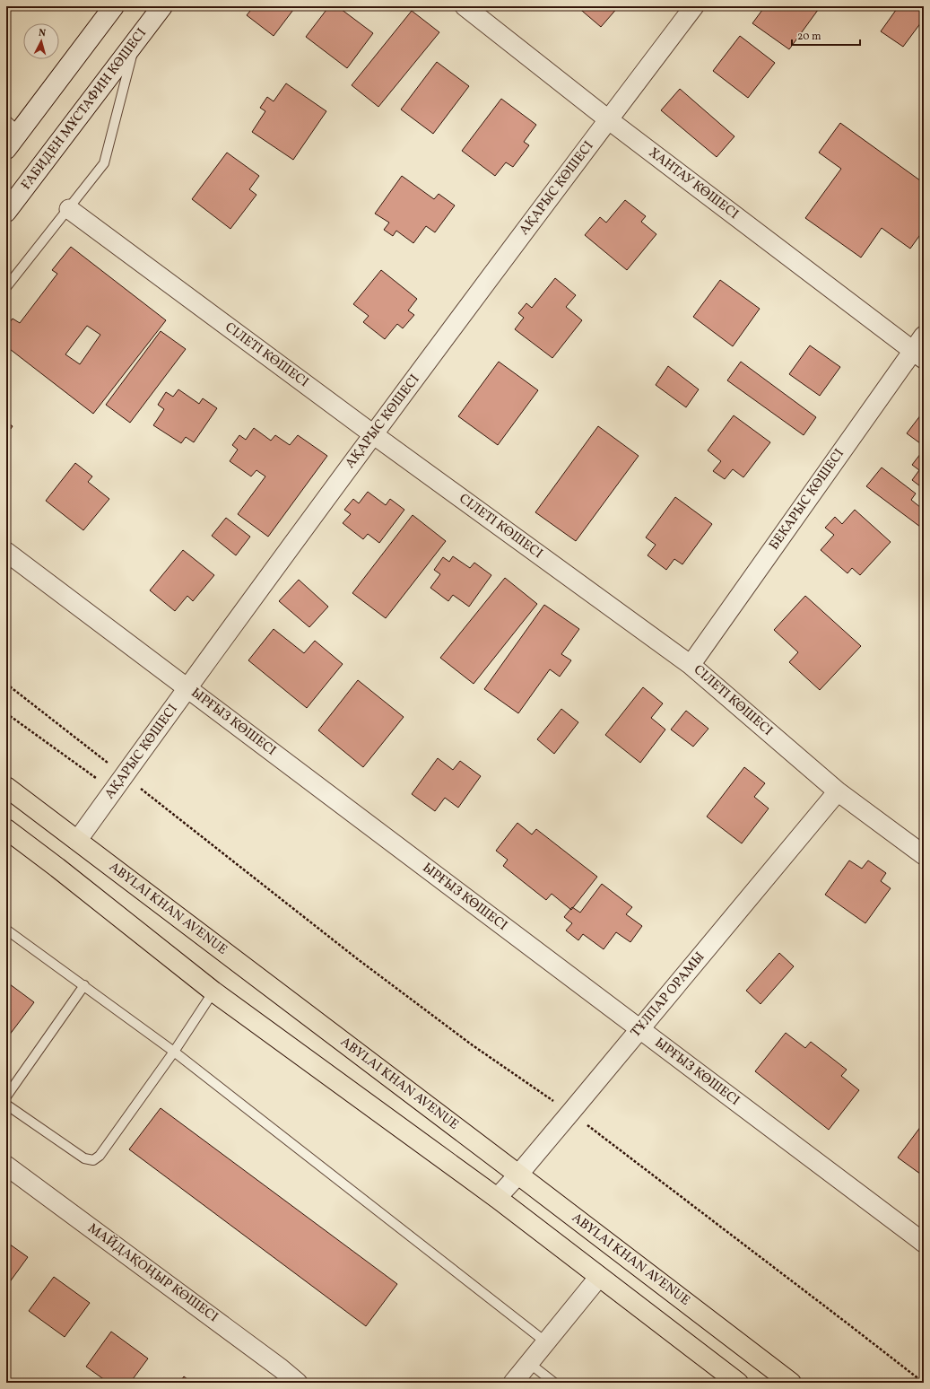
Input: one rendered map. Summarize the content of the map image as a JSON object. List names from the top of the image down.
{
  "streets": {
    "main road": ["ҒАБИДЕН МҰСТАФИН КӨШЕСІ", "ABYLAI KHAN AVENUE"],
    "street": [
      "ХАНТАУ КӨШЕСІ",
      "АҚАРЫС КӨШЕСІ",
      "СІЛЕТІ КӨШЕСІ",
      "БЕКАРЫС КӨШЕСІ",
      "ЫРҒЫЗ КӨШЕСІ",
      "ТҰЛПАР ОРАМЫ",
      "МАЙДАҚОҢЫР КӨШЕСІ"
    ]
  },
  "crossings": [
    ["ХАНТАУ КӨШЕСІ", "АҚАРЫС КӨШЕСІ"],
    ["ХАНТАУ КӨШЕСІ", "БЕКАРЫС КӨШЕСІ"],
    ["АҚАРЫС КӨШЕСІ", "СІЛЕТІ КӨШЕСІ"],
    ["АҚАРЫС КӨШЕСІ", "ЫРҒЫЗ КӨШЕСІ"],
    ["АҚАРЫС КӨШЕСІ", "ABYLAI KHAN AVENUE"],
    ["СІЛЕТІ КӨШЕСІ", "БЕКАРЫС КӨШЕСІ"],
    ["СІЛЕТІ КӨШЕСІ", "ТҰЛПАР ОРАМЫ"],
    ["ЫРҒЫЗ КӨШЕСІ", "ТҰЛПАР ОРАМЫ"],
    ["ABYLAI KHAN AVENUE", "ТҰЛПАР ОРАМЫ"]
  ],
  "scale_bar": "20 m",
  "north": "top"
}
